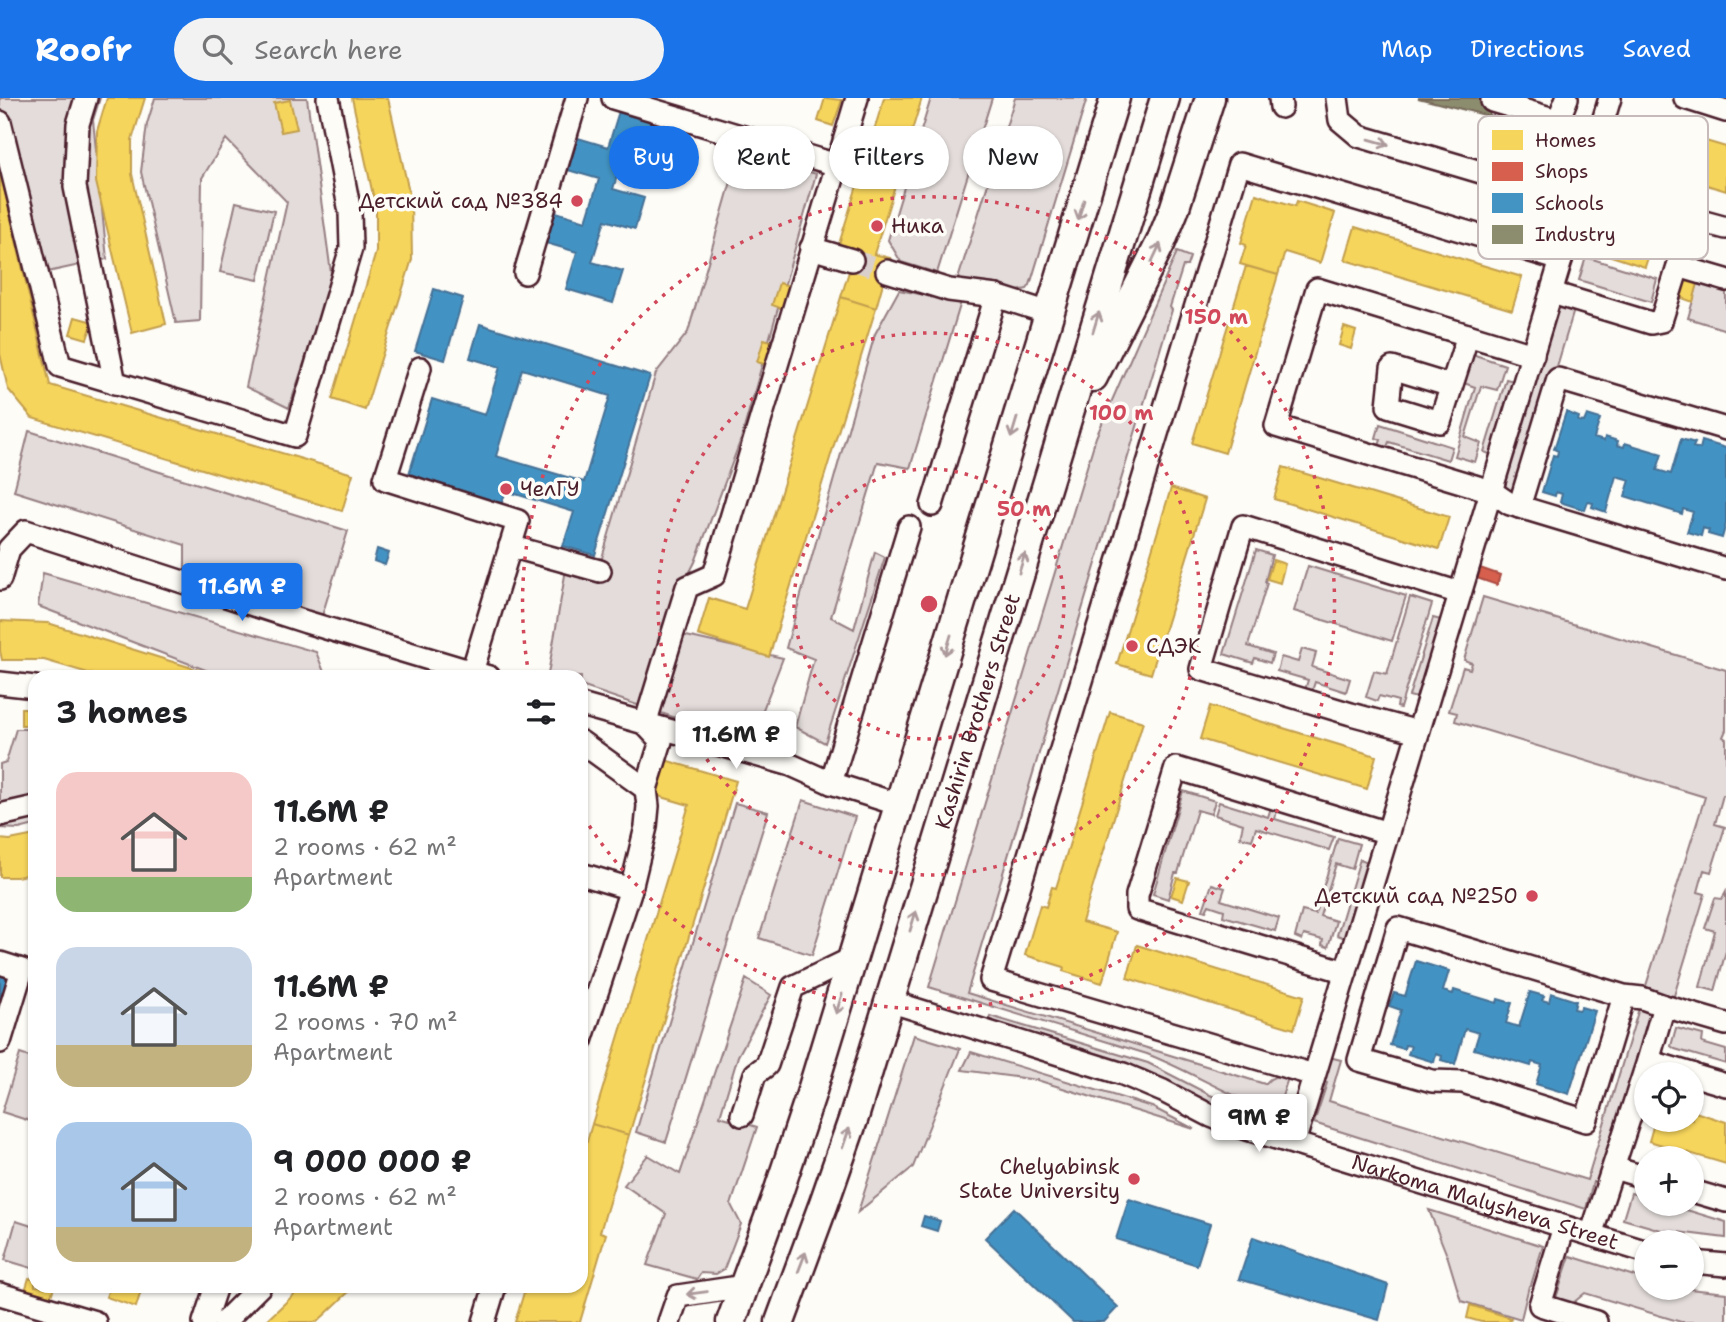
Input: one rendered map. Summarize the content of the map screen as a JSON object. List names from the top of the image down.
{
  "streets": {
    "main road": ["Kashirin Brothers Street"],
    "street": ["Narkoma Malysheva Street"]
  },
  "crossings": [
    ["Kashirin Brothers Street", "Narkoma Malysheva Street"]
  ],
  "places": [
    "Детский сад №384",
    "Ника",
    "ЧелГУ",
    "СДЭК",
    "Детский сад №250",
    "Chelyabinsk State University"
  ],
  "legend": [
    "Homes",
    "Shops",
    "Schools",
    "Industry"
  ],
  "page": {
    "header": "Roofr",
    "search": "Search here",
    "nav": ["Map", "Directions", "Saved"],
    "chip": [
      "Buy",
      "Rent",
      "Filters",
      "New"
    ],
    "price": ["11.6M ₽", "11.6M ₽", "9M ₽"],
    "heading": "3 homes",
    "list": [
      {
        "name": "11.6M ₽",
        "note": "2 rooms · 62 m² · Apartment"
      },
      {
        "name": "11.6M ₽",
        "note": "2 rooms · 70 m² · Apartment"
      },
      {
        "name": "9 000 000 ₽",
        "note": "2 rooms · 62 m² · Apartment"
      }
    ],
    "map_buttons": ["+", "−"]
  },
  "rings": ["150 m", "100 m", "50 m"]
}
